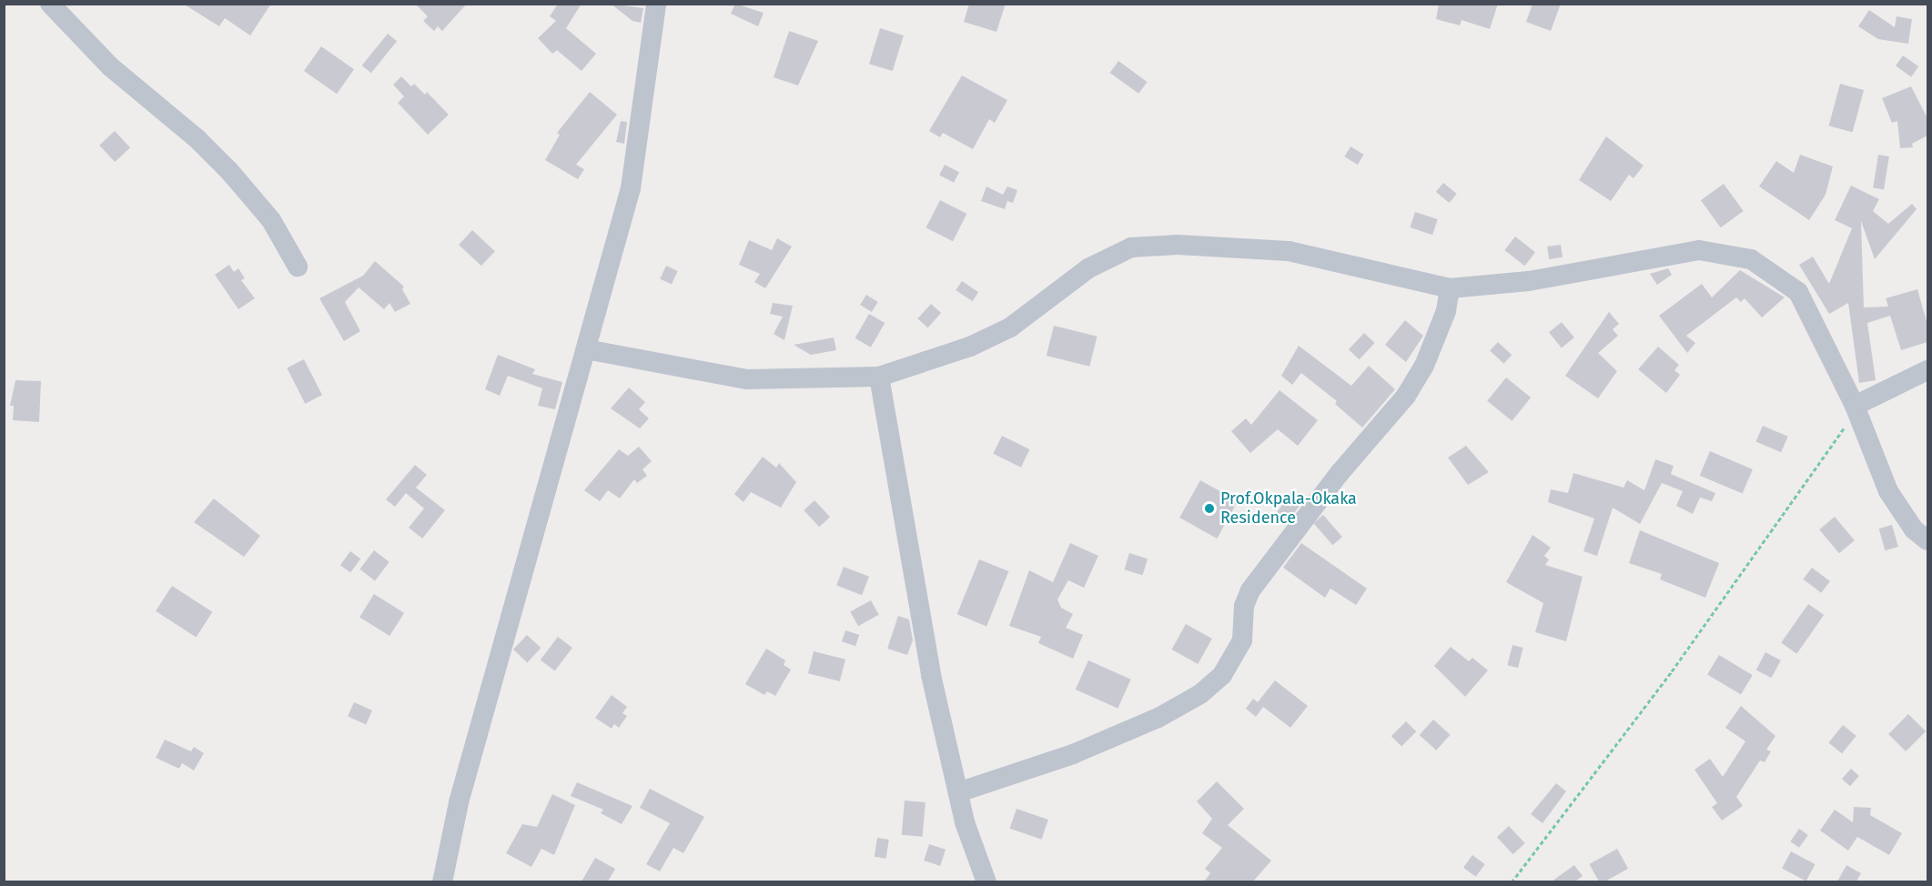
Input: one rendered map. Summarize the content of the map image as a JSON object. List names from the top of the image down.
{
  "places": ["Prof.Okpala-Okaka Residence"]
}
